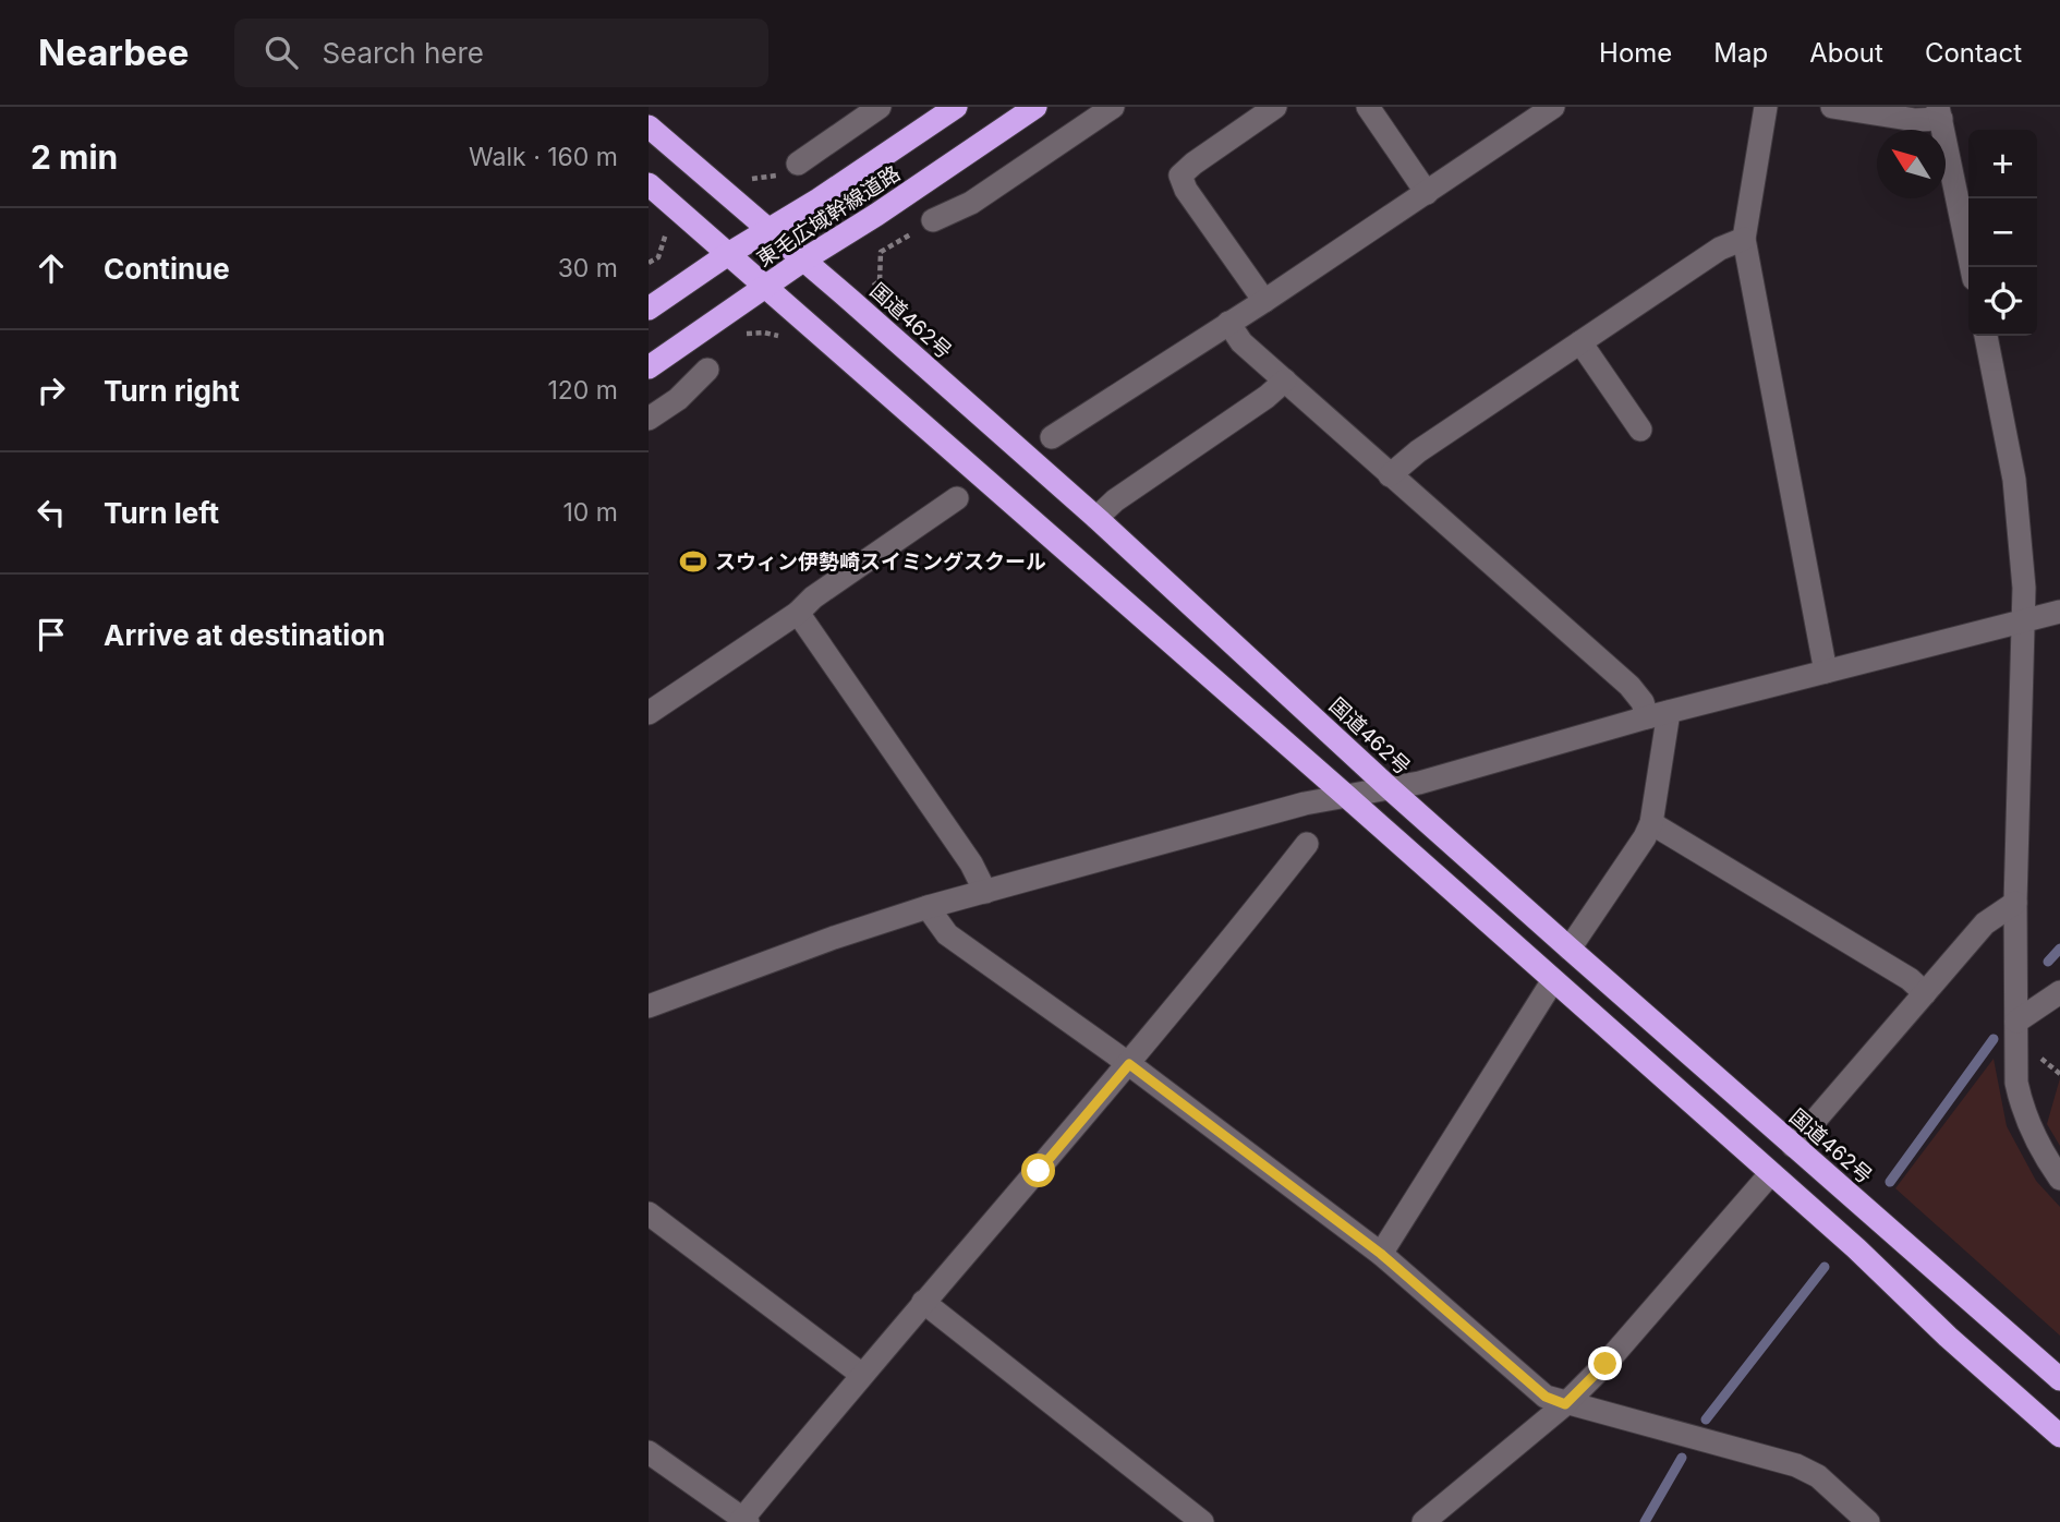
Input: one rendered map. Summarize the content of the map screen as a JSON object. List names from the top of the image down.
{
  "streets": {
    "highway": ["東毛広域幹線道路", "国道462号"]
  },
  "crossings": [
    ["東毛広域幹線道路", "国道462号"]
  ],
  "places": {
    "sports": ["スウィン伊勢崎スイミングスクール"]
  },
  "north": "top left",
  "page": {
    "header": "Nearbee",
    "search": "Search here",
    "nav": [
      "Home",
      "Map",
      "About",
      "Contact"
    ],
    "heading": ["2 min", "Walk · 160 m"],
    "map_buttons": ["+", "−"],
    "list": [
      ["Continue", "30 m"],
      ["Turn right", "120 m"],
      ["Turn left", "10 m"],
      "Arrive at destination"
    ]
  }
}
